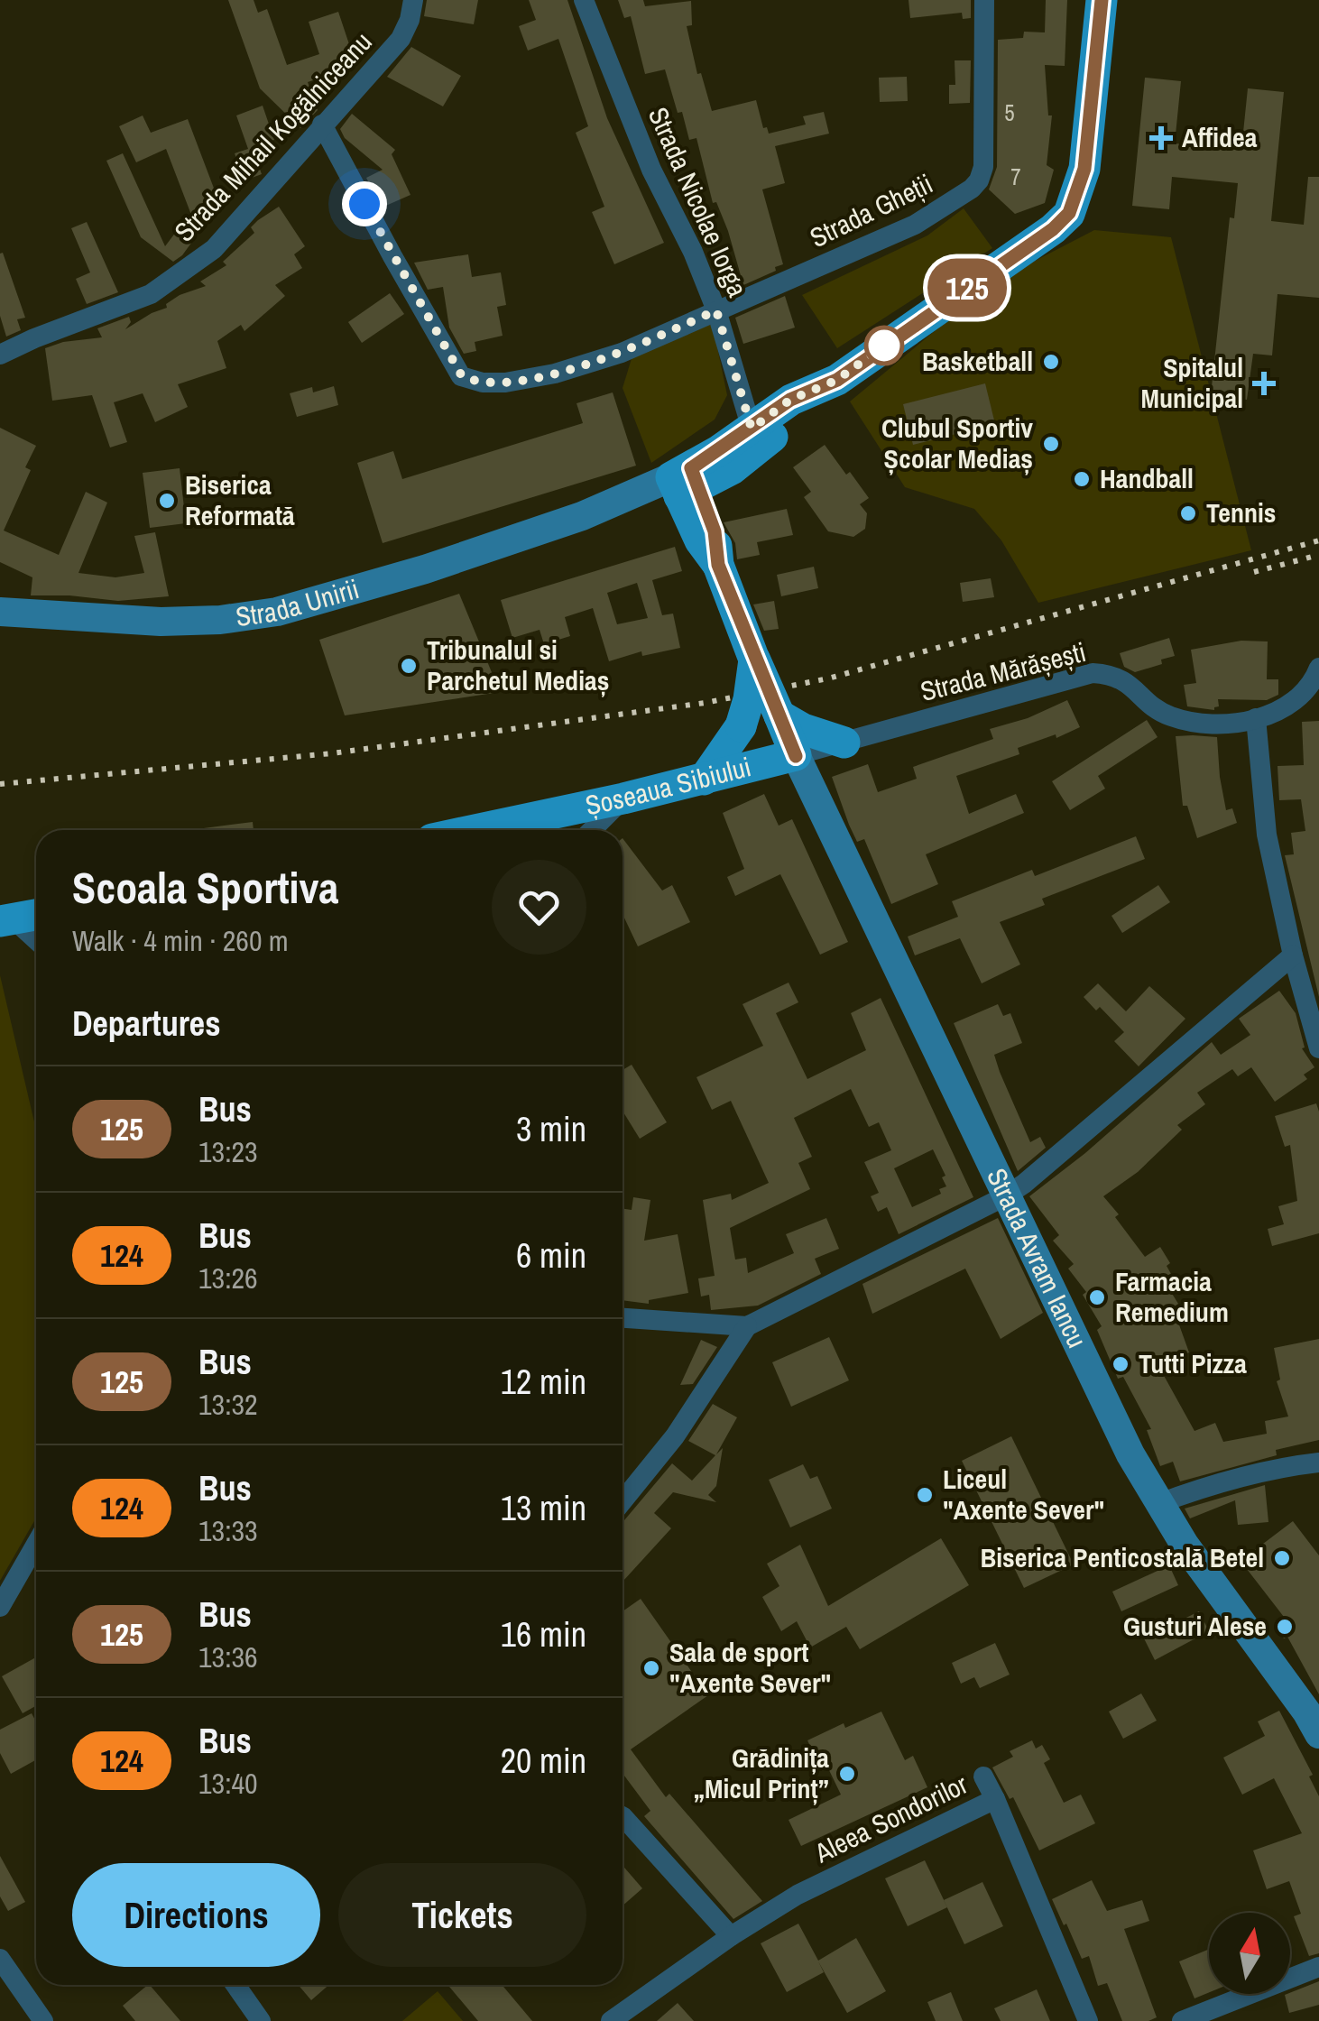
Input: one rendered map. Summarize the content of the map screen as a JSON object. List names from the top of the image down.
{
  "streets": {
    "main road": ["Strada Unirii", "Șoseaua Sibiului", "Strada Avram Iancu"],
    "street": [
      "Strada Mihail Kogălniceanu",
      "Strada Nicolae Iorga",
      "Strada Gheții",
      "Strada Mărășești",
      "Aleea Sondorilor"
    ]
  },
  "crossings": [
    ["Strada Nicolae Iorga", "Strada Gheții"],
    ["Strada Mărășești", "Șoseaua Sibiului"],
    ["Strada Mărășești", "Strada Avram Iancu"],
    ["Șoseaua Sibiului", "Strada Avram Iancu"]
  ],
  "places": {
    "health": ["Affidea", "Spitalul Municipal"],
    "other": [
      "Basketball",
      "Clubul Sportiv Școlar Mediaș",
      "Handball",
      "Biserica Reformată",
      "Tennis",
      "Tribunalul si Parchetul Mediaș",
      "Farmacia Remedium",
      "Tutti Pizza",
      "Liceul \"Axente Sever\"",
      "Biserica Penticostală Betel",
      "Gusturi Alese",
      "Sala de sport \"Axente Sever\"",
      "Grădinița „Micul Prinț”"
    ]
  },
  "lines": ["bus line 125"],
  "house_numbers": ["5", "7"],
  "north": "top",
  "page": {
    "on_map": "125",
    "heading": [
      ["Scoala Sportiva", "Walk · 4 min · 260 m"],
      "Departures"
    ],
    "list": [
      {
        "mark": "125",
        "name": "Bus",
        "note": "13:23",
        "value": "3 min"
      },
      {
        "mark": "124",
        "name": "Bus",
        "note": "13:26",
        "value": "6 min"
      },
      {
        "mark": "125",
        "name": "Bus",
        "note": "13:32",
        "value": "12 min"
      },
      {
        "mark": "124",
        "name": "Bus",
        "note": "13:33",
        "value": "13 min"
      },
      {
        "mark": "125",
        "name": "Bus",
        "note": "13:36",
        "value": "16 min"
      },
      {
        "mark": "124",
        "name": "Bus",
        "note": "13:40",
        "value": "20 min"
      }
    ],
    "buttons": ["Directions", "Tickets"]
  }
}
